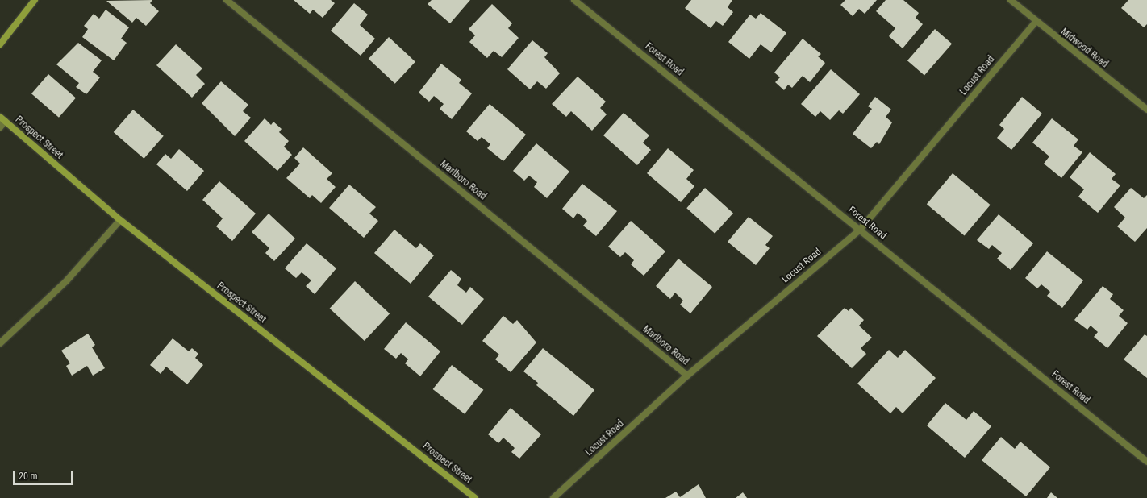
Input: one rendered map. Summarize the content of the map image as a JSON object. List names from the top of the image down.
{
  "streets": {
    "main road": ["Prospect Street"],
    "street": [
      "Midwood Road",
      "Forest Road",
      "Locust Road",
      "Marlboro Road"
    ]
  },
  "crossings": [
    ["Midwood Road", "Locust Road"],
    ["Forest Road", "Locust Road"],
    ["Locust Road", "Marlboro Road"]
  ],
  "scale_bar": "20 m"
}
